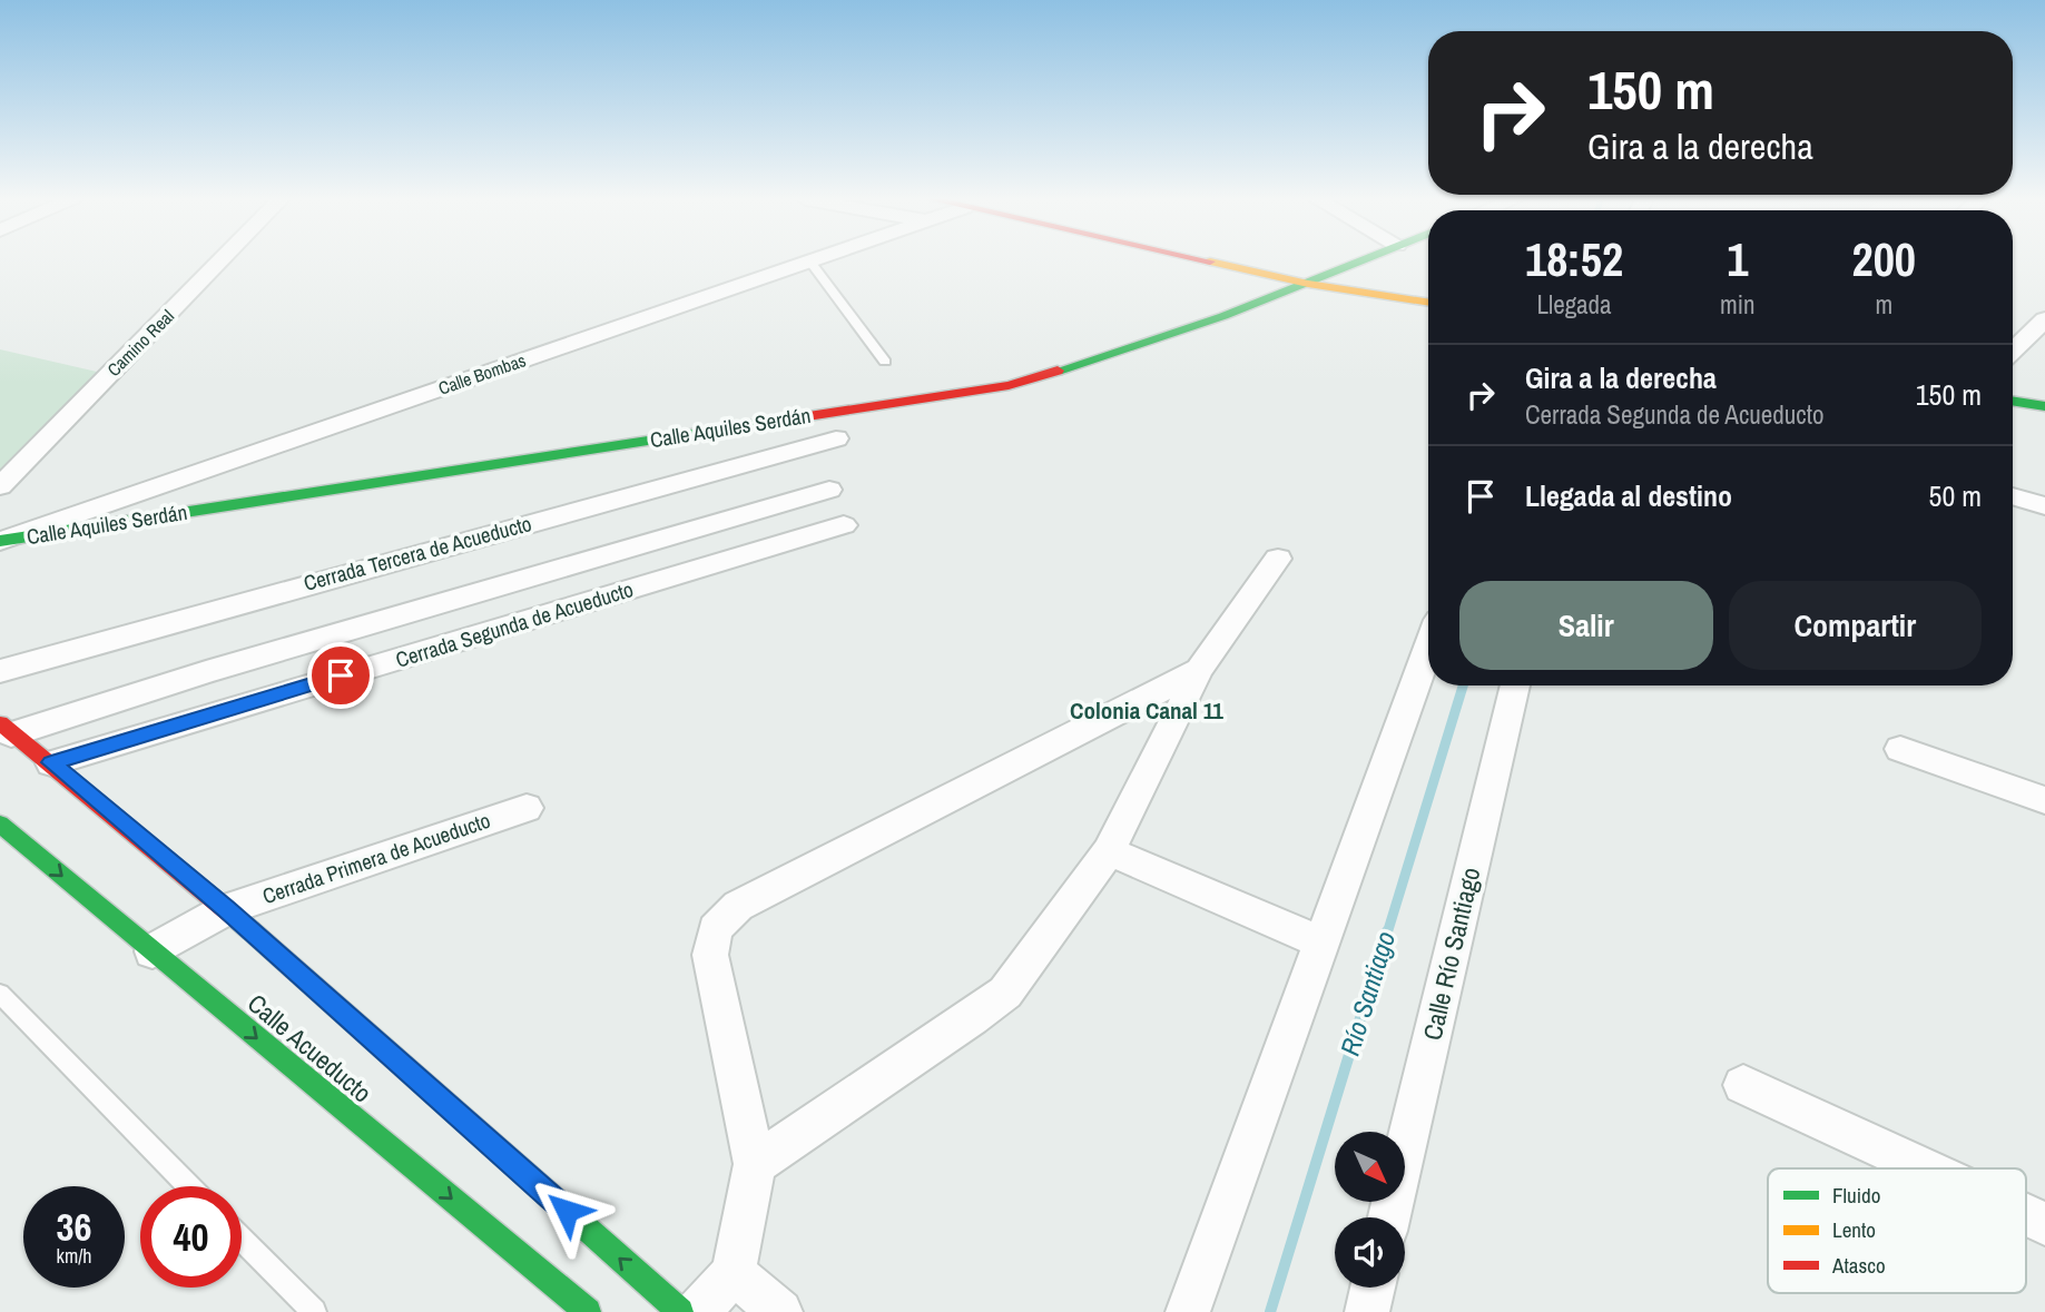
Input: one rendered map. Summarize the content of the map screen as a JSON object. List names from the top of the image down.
{
  "streets": {
    "street": [
      "Camino Real",
      "Calle Bombas",
      "Calle Aquiles Serdán",
      "Cerrada Tercera de Acueducto",
      "Cerrada Segunda de Acueducto",
      "Cerrada Primera de Acueducto",
      "Calle Río Santiago",
      "Calle Acueducto"
    ]
  },
  "crossings": [
    ["Calle Bombas", "Calle Aquiles Serdán"],
    ["Cerrada Segunda de Acueducto", "Calle Acueducto"],
    ["Cerrada Primera de Acueducto", "Calle Acueducto"]
  ],
  "districts": ["Colonia Canal 11"],
  "water": ["Río Santiago"],
  "legend": ["Fluido", "Lento", "Atasco"],
  "north": "bottom right",
  "page": {
    "turn": ["150 m", "Gira a la derecha"],
    "eta": [
      "18:52",
      "Llegada",
      "1",
      "min",
      "200",
      "m"
    ],
    "list": [
      {
        "name": "Gira a la derecha",
        "note": "Cerrada Segunda de Acueducto",
        "value": "150 m"
      },
      {
        "name": "Llegada al destino",
        "value": "50 m"
      }
    ],
    "buttons": ["Salir", "Compartir"],
    "speed": "36 km/h",
    "limit": "40"
  }
}
